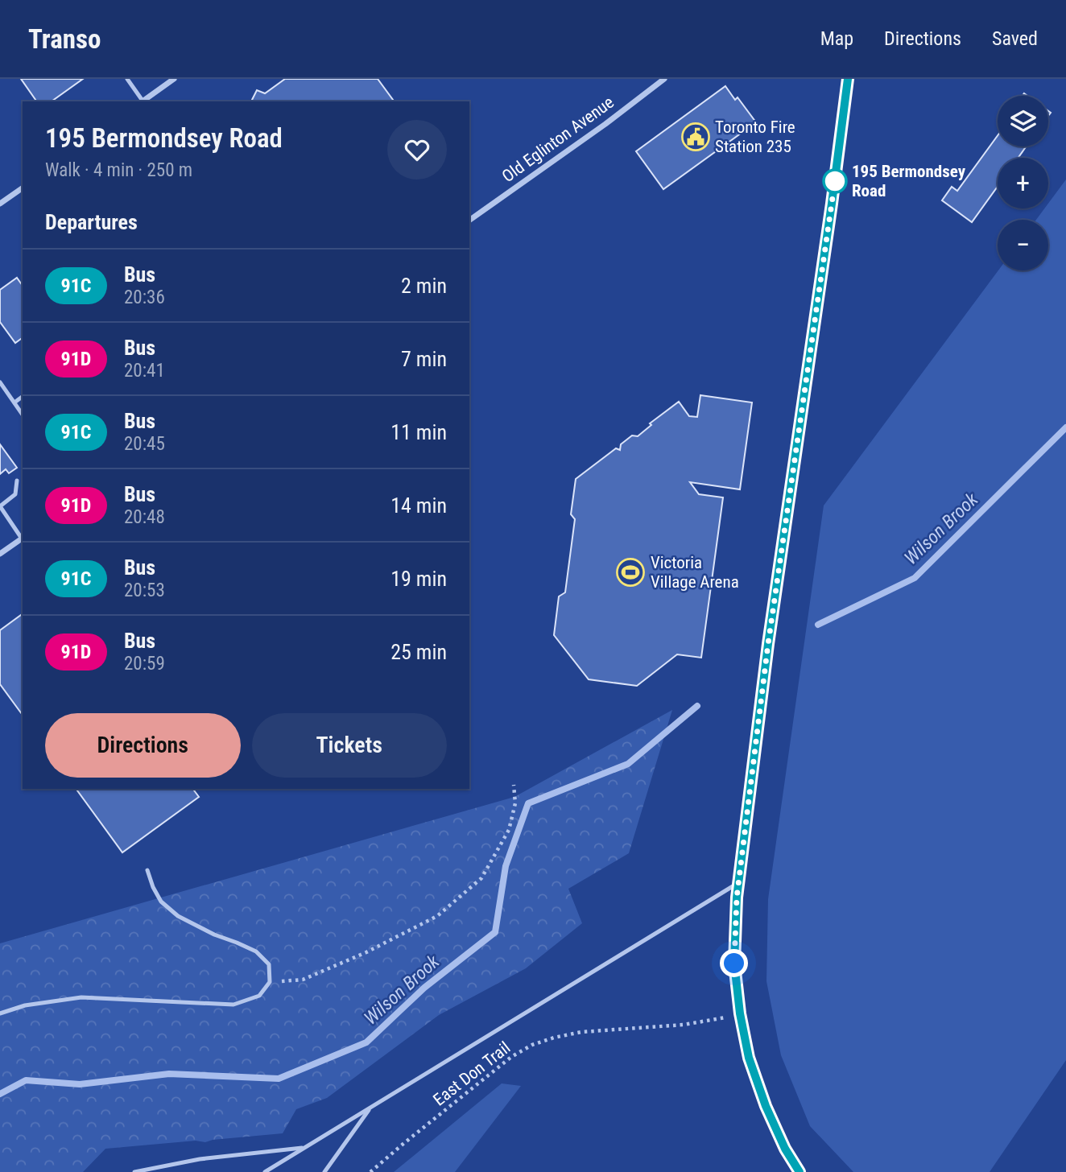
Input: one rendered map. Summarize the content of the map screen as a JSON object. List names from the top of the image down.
{
  "streets": {
    "street": ["Old Eglinton Avenue"],
    "path": ["East Don Trail"]
  },
  "water": ["Wilson Brook"],
  "places": {
    "public building": ["Toronto Fire Station 235"],
    "other": ["195 Bermondsey Road"],
    "sports": ["Victoria Village Arena"]
  },
  "lines": ["bus line 91C"],
  "page": {
    "header": "Transo",
    "nav": ["Map", "Directions", "Saved"],
    "map_buttons": ["+", "−"],
    "heading": [
      ["195 Bermondsey Road", "Walk · 4 min · 250 m"],
      "Departures"
    ],
    "list": [
      {
        "mark": "91C",
        "name": "Bus",
        "note": "20:36",
        "value": "2 min"
      },
      {
        "mark": "91D",
        "name": "Bus",
        "note": "20:41",
        "value": "7 min"
      },
      {
        "mark": "91C",
        "name": "Bus",
        "note": "20:45",
        "value": "11 min"
      },
      {
        "mark": "91D",
        "name": "Bus",
        "note": "20:48",
        "value": "14 min"
      },
      {
        "mark": "91C",
        "name": "Bus",
        "note": "20:53",
        "value": "19 min"
      },
      {
        "mark": "91D",
        "name": "Bus",
        "note": "20:59",
        "value": "25 min"
      }
    ],
    "buttons": ["Directions", "Tickets"]
  }
}
